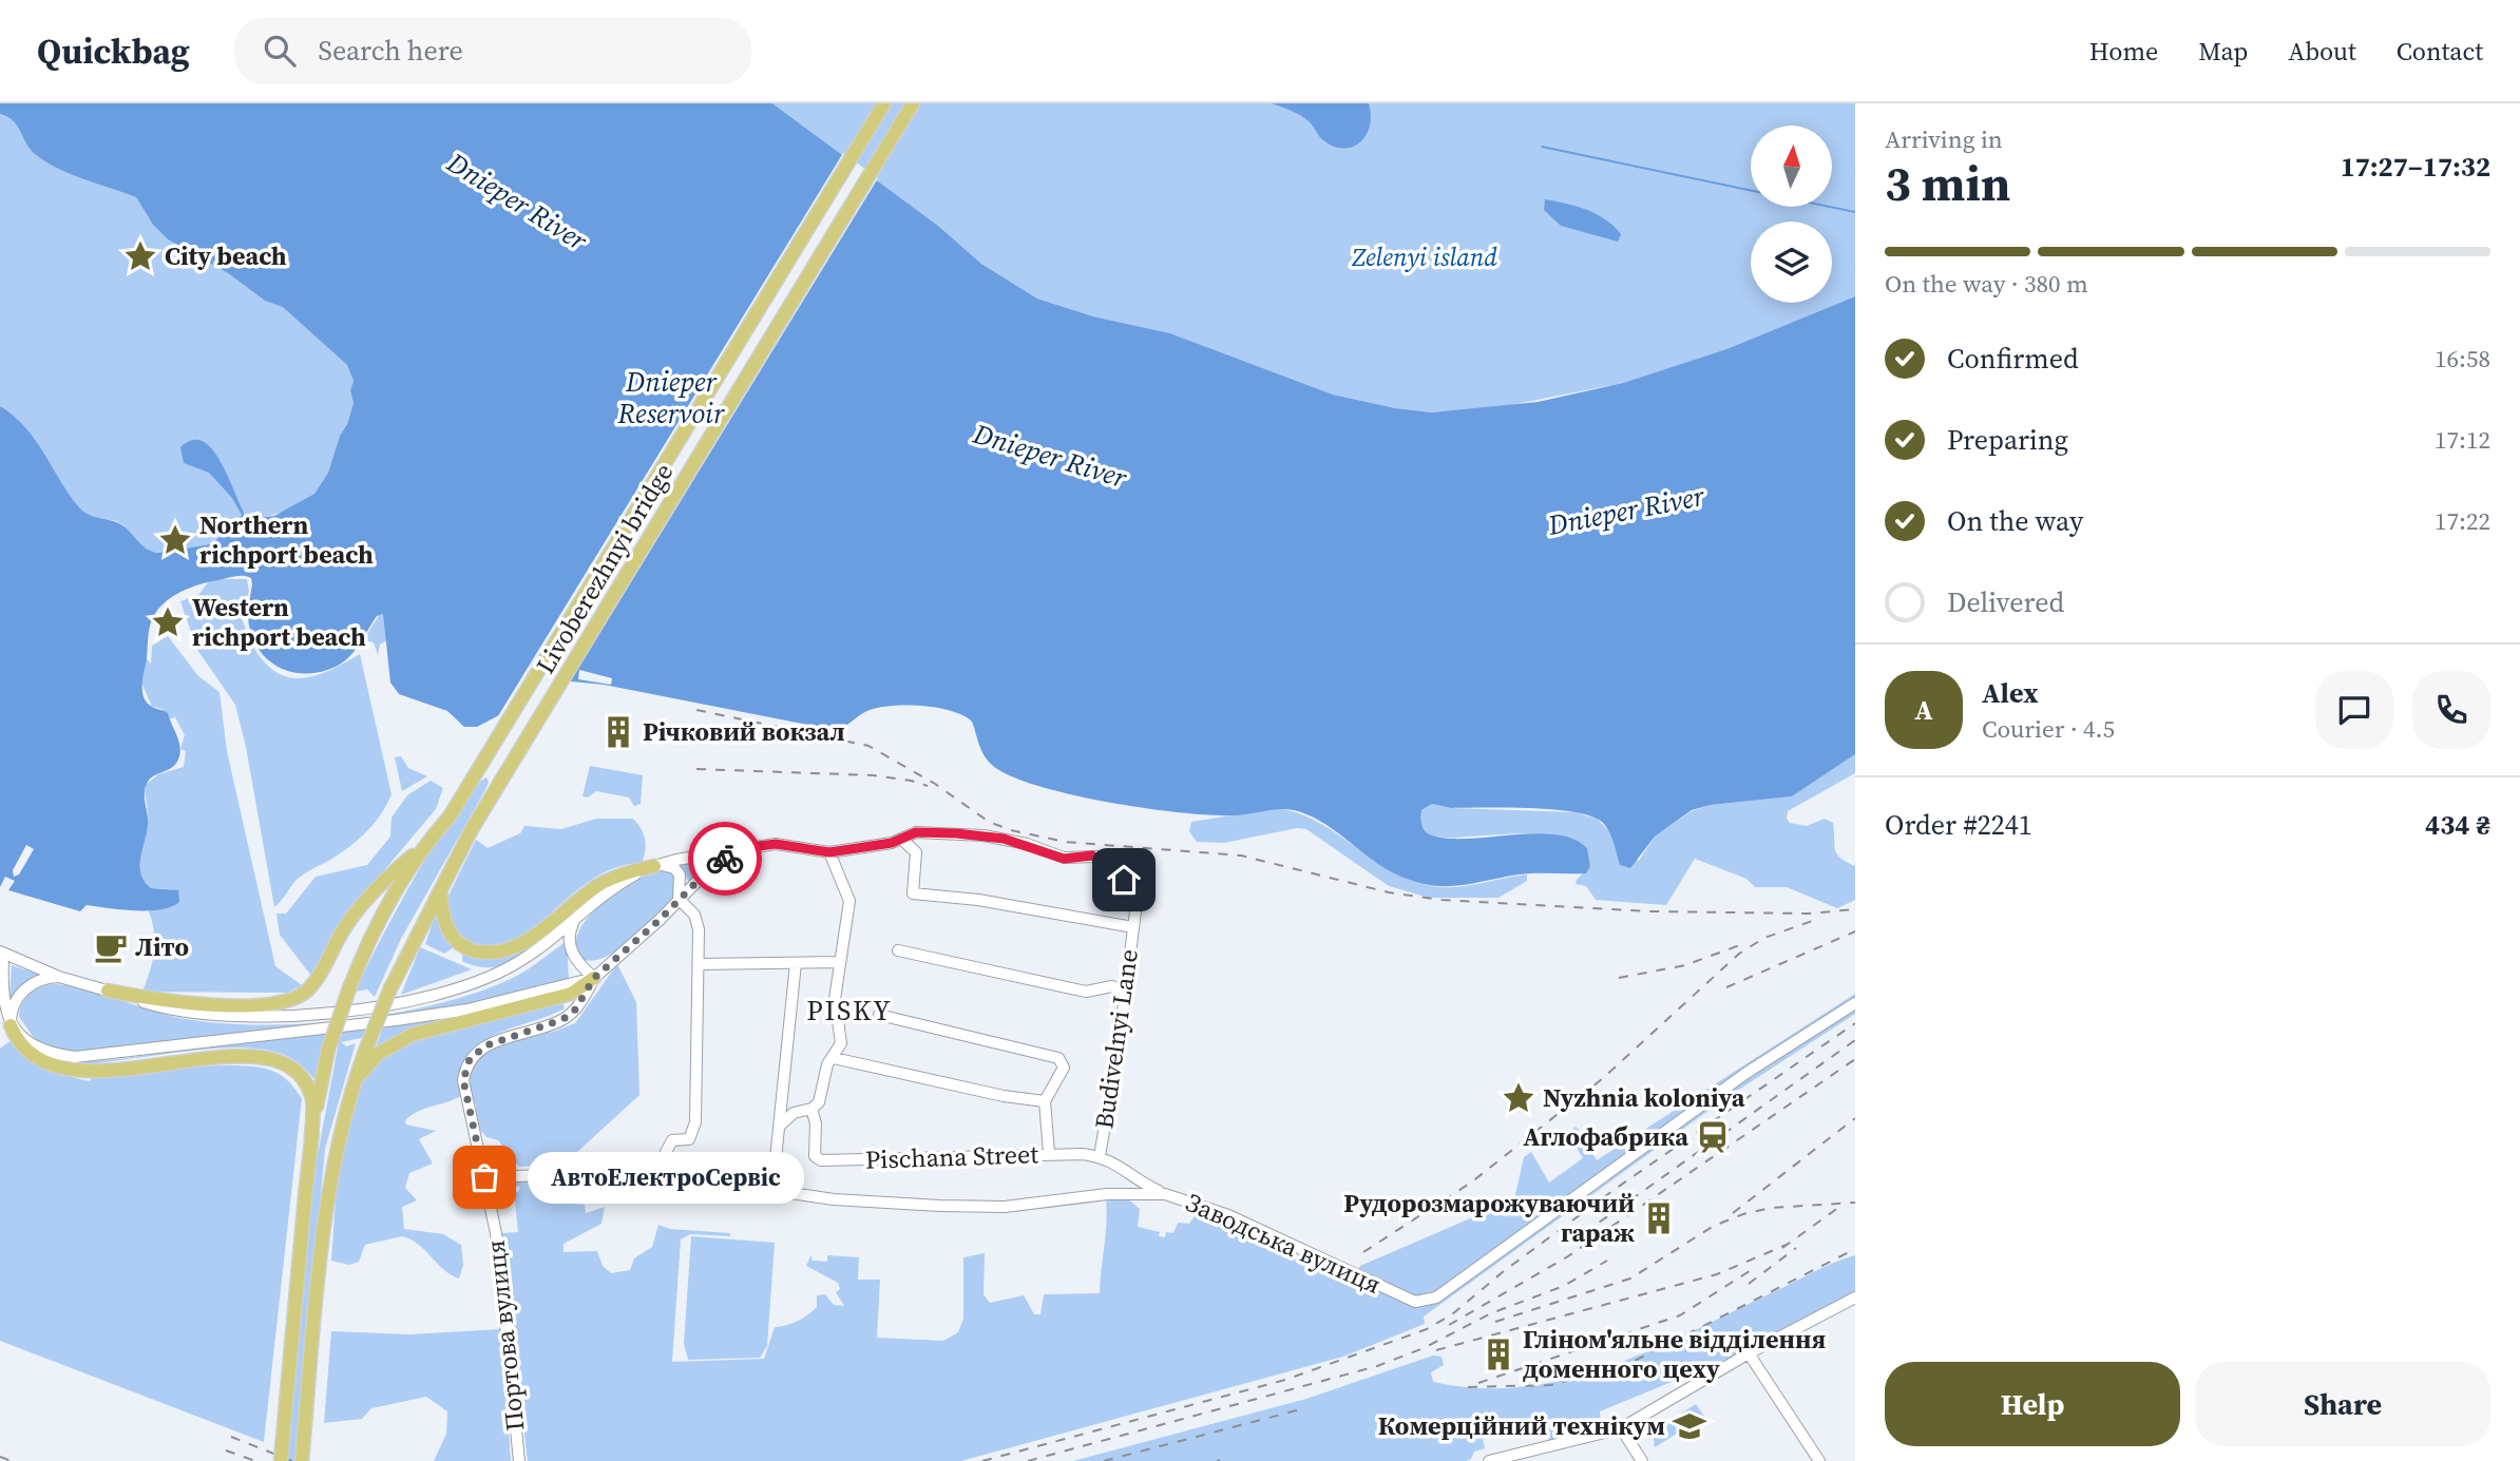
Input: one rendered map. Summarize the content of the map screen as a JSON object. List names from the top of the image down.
{
  "streets": {
    "main road": ["Livoberezhnyi bridge"],
    "street": [
      "Budivelnyi Lane",
      "Pischana Street",
      "Заводська вулиця",
      "Портова вулиця"
    ]
  },
  "crossings": [
    ["Budivelnyi Lane", "Pischana Street"],
    ["Pischana Street", "Заводська вулиця"],
    ["Заводська вулиця", "Портова вулиця"]
  ],
  "districts": ["PISKY"],
  "water": ["Dnieper River", "Dnieper Reservoir"],
  "parks": ["Zelenyi island"],
  "places": {
    "place": [
      "City beach",
      "Northern richport beach",
      "Western richport beach",
      "Nyzhnia koloniya"
    ],
    "building": ["Річковий вокзал", "Рудорозмарожуваючий гараж", "Гліном'яльне відділення доменного цеху"],
    "cafe": ["Літо"],
    "station": ["Аглофабрика"],
    "other": ["АвтоЕлектроСервіс"],
    "school or university": ["Комерційний технікум"]
  },
  "north": "top",
  "page": {
    "header": "Quickbag",
    "search": "Search here",
    "nav": [
      "Home",
      "Map",
      "About",
      "Contact"
    ],
    "heading": ["3 min", "Arriving in", "17:27–17:32"],
    "panel": [
      "Alex",
      "Courier · 4.5",
      "Order #2241",
      "434 ₴"
    ],
    "bar": "On the way · 380 m",
    "list": [
      ["Confirmed", "16:58"],
      ["Preparing", "17:12"],
      ["On the way", "17:22"],
      "Delivered"
    ],
    "round": "A",
    "bubble": "АвтоЕлектроСервіс",
    "buttons": ["Help", "Share"]
  }
}
